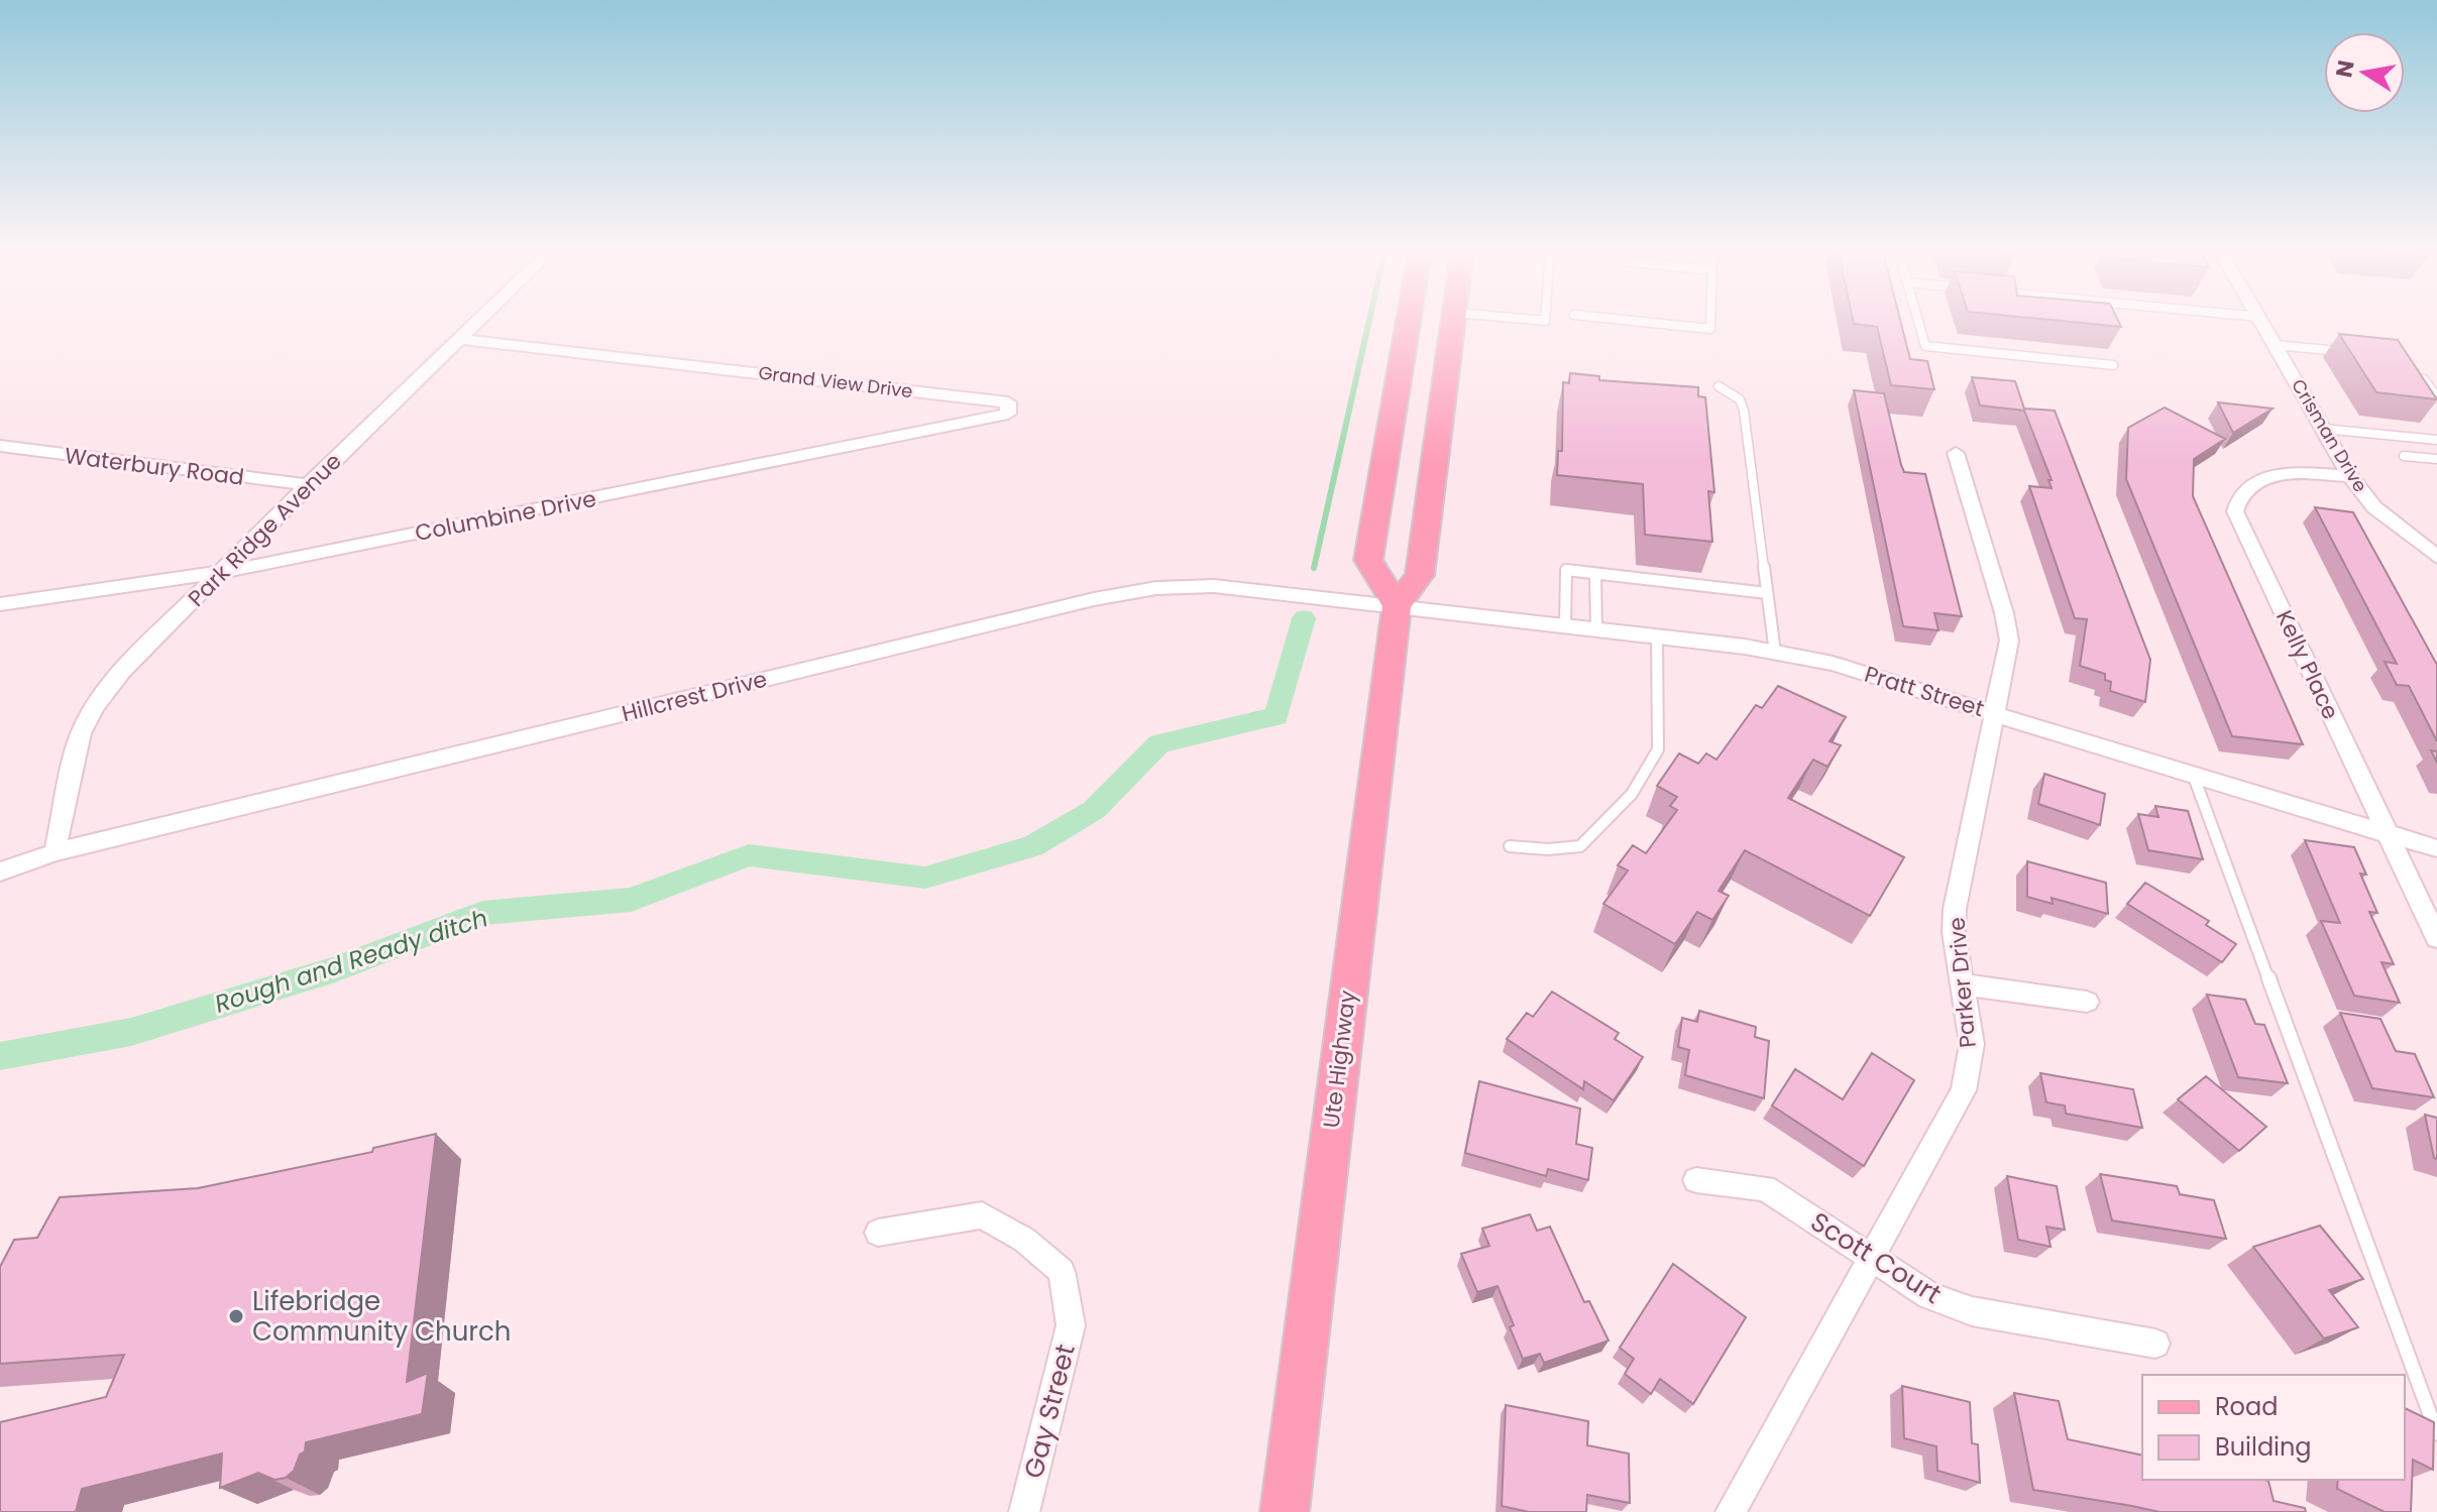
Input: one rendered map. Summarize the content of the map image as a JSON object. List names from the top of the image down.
{
  "streets": {
    "main road": ["Ute Highway"],
    "street": [
      "Grand View Drive",
      "Crisman Drive",
      "Waterbury Road",
      "Columbine Drive",
      "Park Ridge Avenue",
      "Kelly Place",
      "Pratt Street",
      "Hillcrest Drive",
      "Parker Drive",
      "Scott Court",
      "Gay Street"
    ]
  },
  "crossings": [
    ["Grand View Drive", "Columbine Drive"],
    ["Grand View Drive", "Park Ridge Avenue"],
    ["Crisman Drive", "Kelly Place"],
    ["Waterbury Road", "Park Ridge Avenue"],
    ["Columbine Drive", "Park Ridge Avenue"],
    ["Park Ridge Avenue", "Hillcrest Drive"],
    ["Kelly Place", "Pratt Street"],
    ["Pratt Street", "Hillcrest Drive"],
    ["Pratt Street", "Parker Drive"],
    ["Pratt Street", "Ute Highway"],
    ["Hillcrest Drive", "Ute Highway"],
    ["Parker Drive", "Scott Court"]
  ],
  "water": ["Rough and Ready ditch"],
  "places": ["Lifebridge Community Church"],
  "legend": ["Road", "Building"],
  "north": "left"
}
